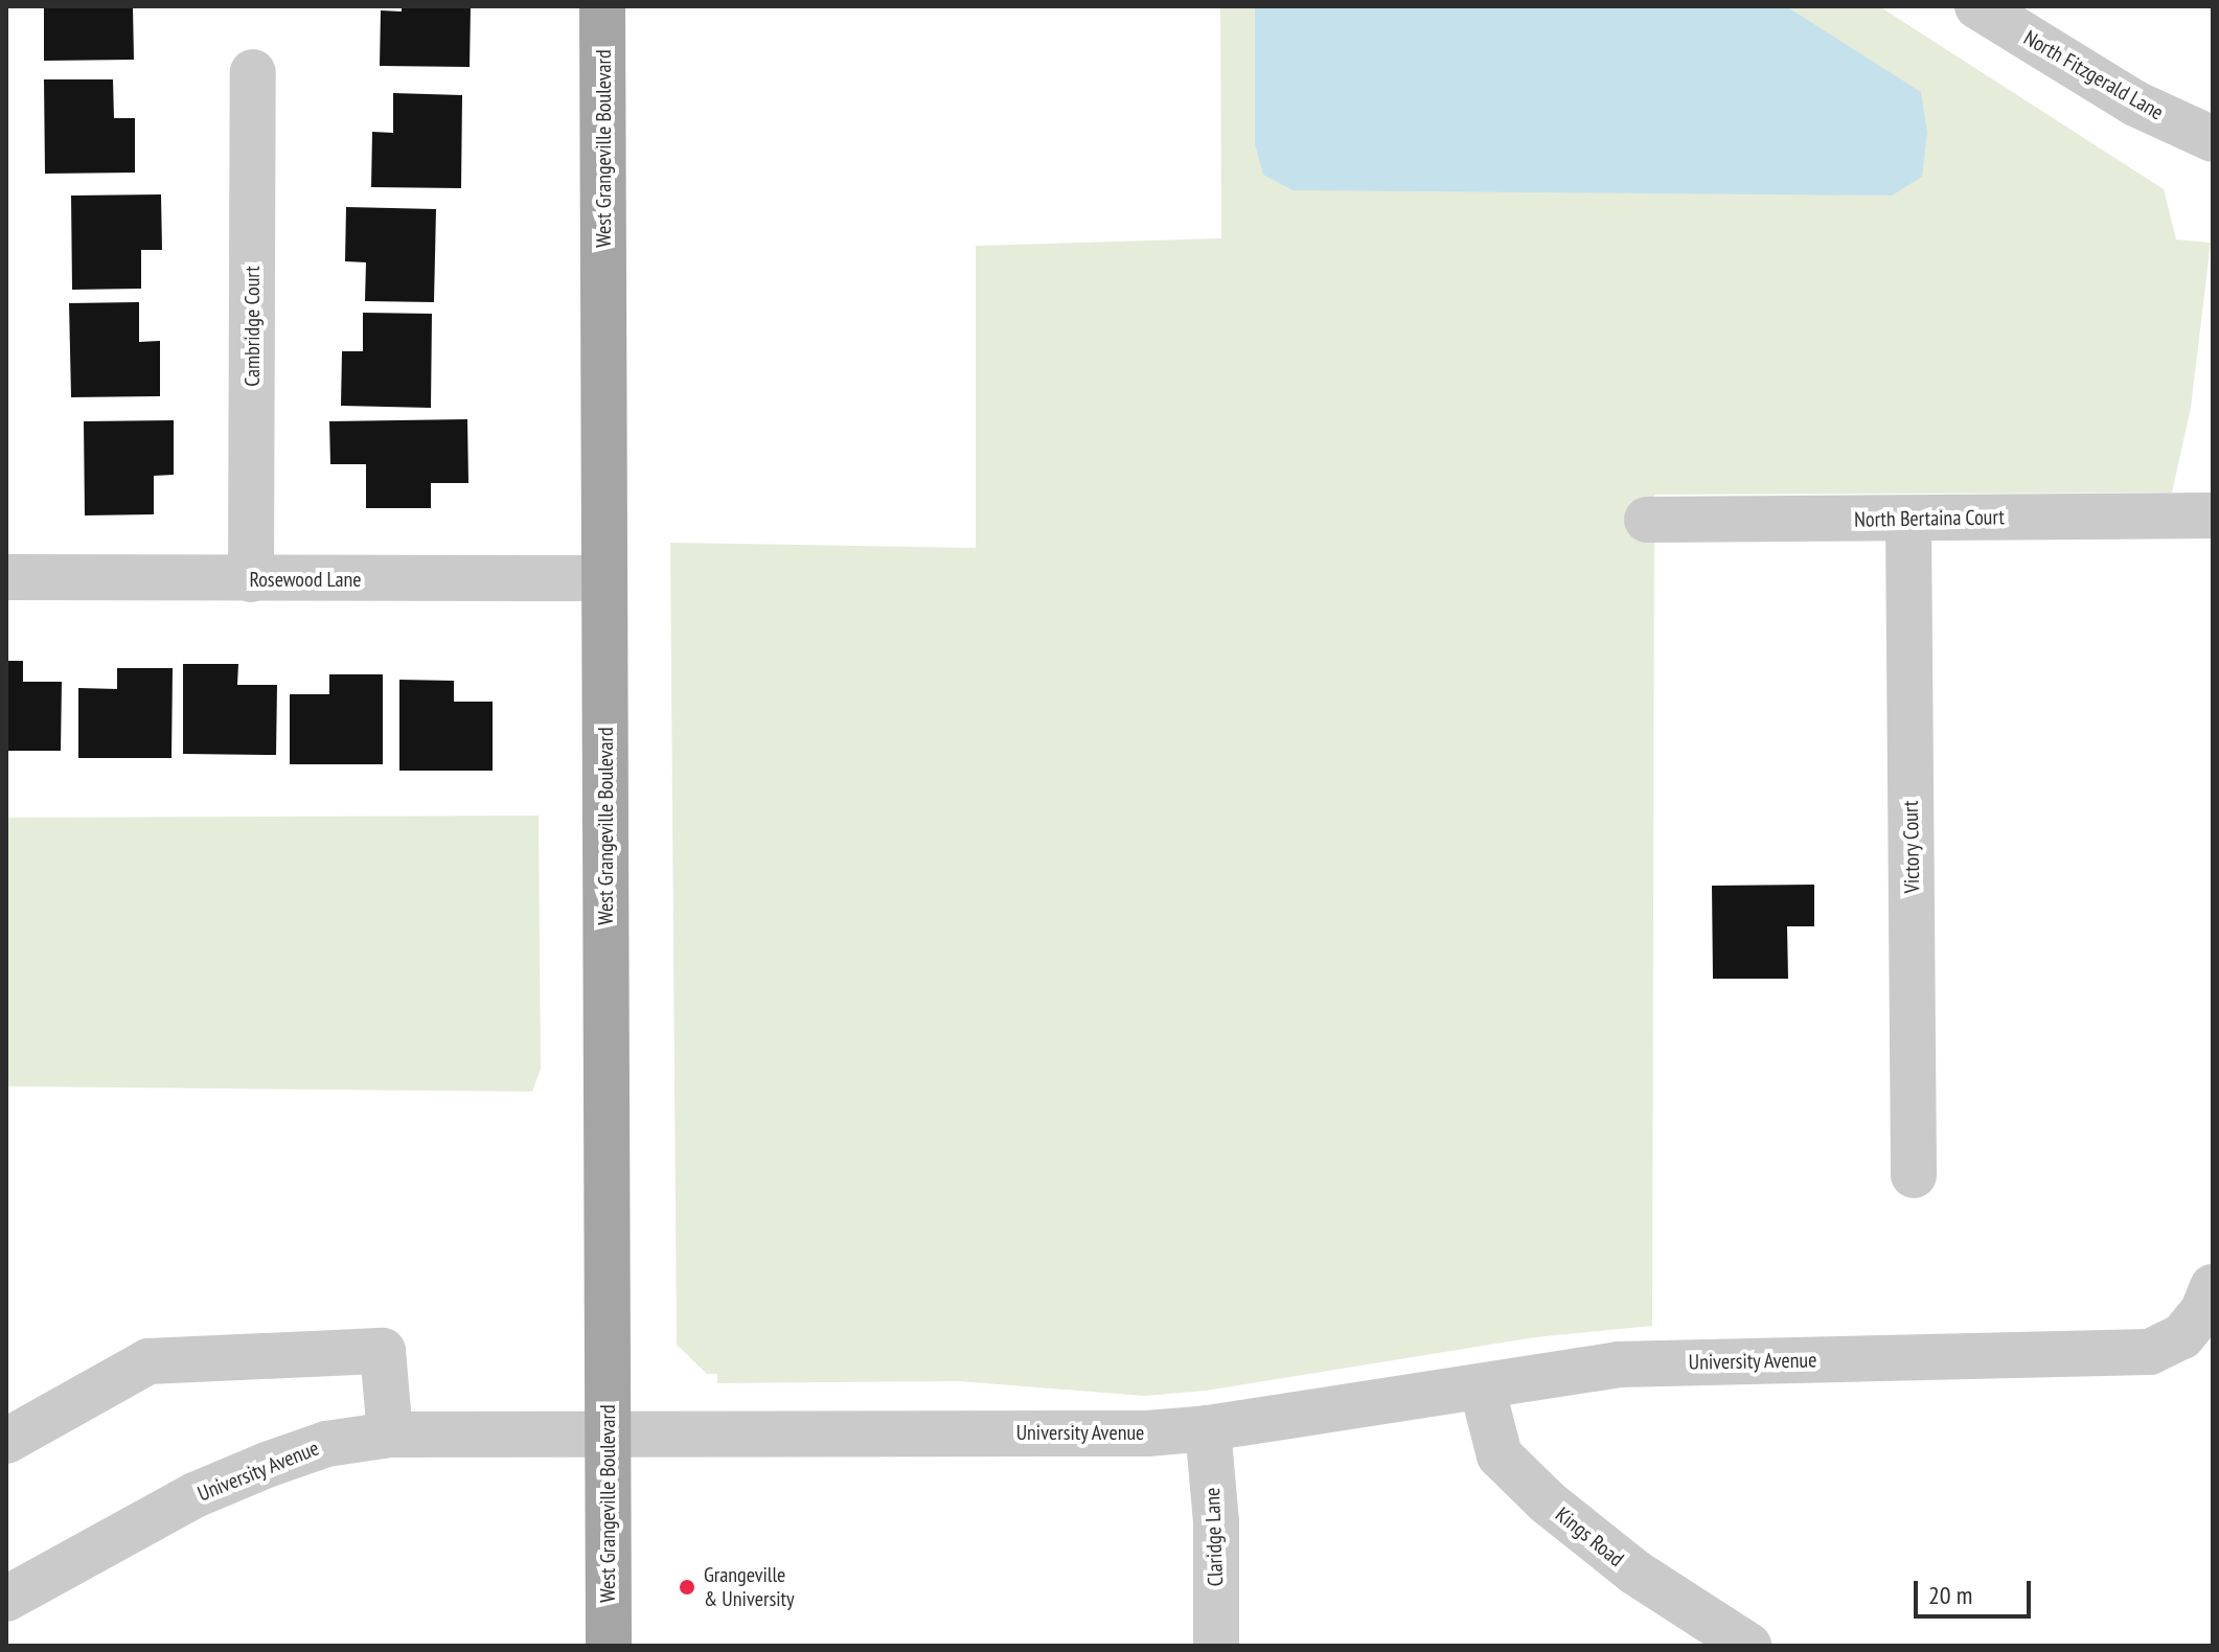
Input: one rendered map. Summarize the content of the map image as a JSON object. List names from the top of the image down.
{
  "streets": {
    "main road": ["West Grangeville Boulevard"],
    "street": [
      "North Fitzgerald Lane",
      "Cambridge Court",
      "North Bertaina Court",
      "Rosewood Lane",
      "Victory Court",
      "University Avenue",
      "Claridge Lane",
      "Kings Road"
    ]
  },
  "crossings": [
    ["West Grangeville Boulevard", "Rosewood Lane"],
    ["West Grangeville Boulevard", "University Avenue"],
    ["Cambridge Court", "Rosewood Lane"],
    ["North Bertaina Court", "Victory Court"],
    ["University Avenue", "Claridge Lane"],
    ["University Avenue", "Kings Road"]
  ],
  "places": ["Grangeville & University"],
  "scale_bar": "20 m"
}
